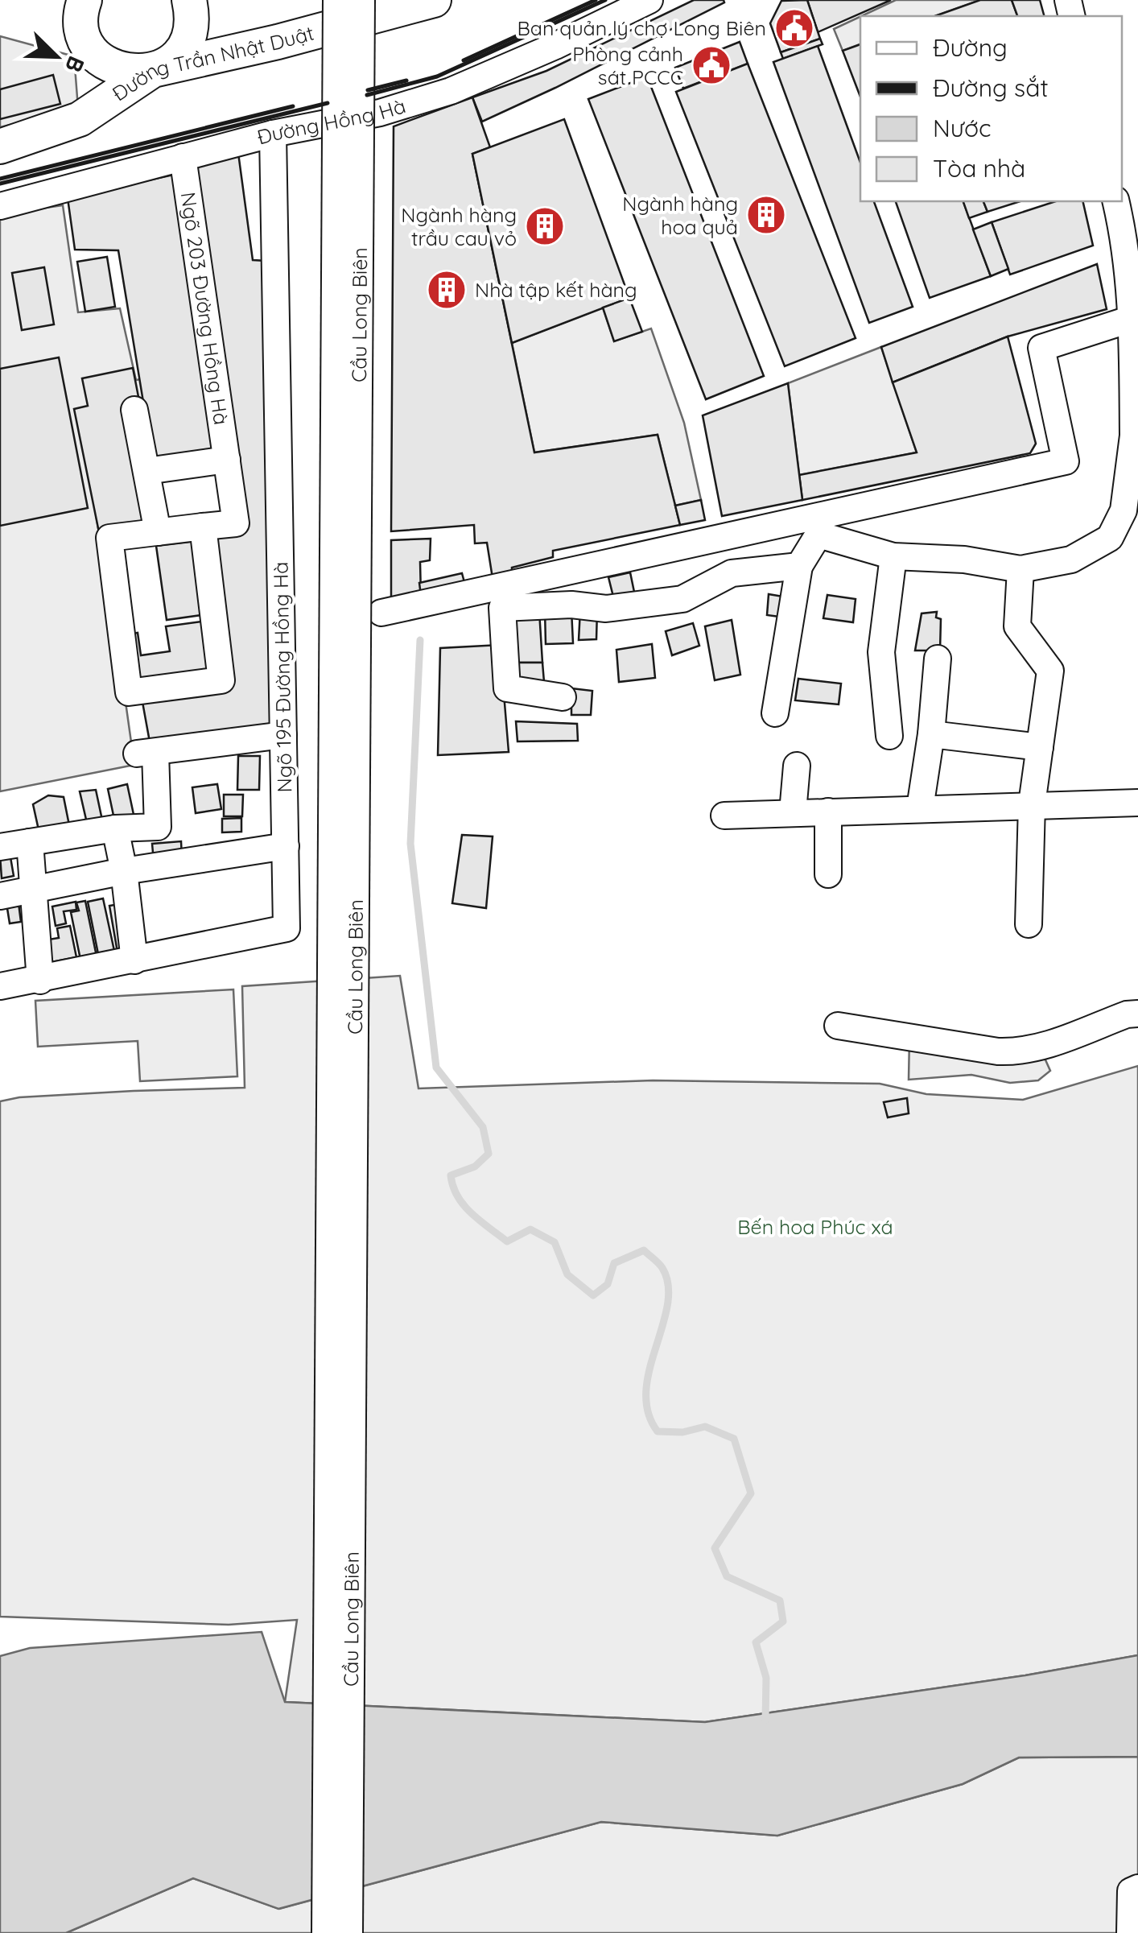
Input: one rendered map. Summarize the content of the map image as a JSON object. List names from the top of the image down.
{
  "streets": {
    "main road": ["Đường Trần Nhật Duật"],
    "street": [
      "Đường Hồng Hà",
      "Ngõ 203 Đường Hồng Hà",
      "Cầu Long Biên",
      "Ngõ 195 Đường Hồng Hà"
    ]
  },
  "crossings": [
    ["Đường Hồng Hà", "Ngõ 203 Đường Hồng Hà"],
    ["Đường Hồng Hà", "Ngõ 195 Đường Hồng Hà"]
  ],
  "parks": ["Bến hoa Phúc xá"],
  "places": {
    "public building": ["Ban quản lý chợ Long Biên", "Phòng cảnh sát PCCC"],
    "building": ["Ngành hàng hoa quả", "Ngành hàng trầu cau vỏ", "Nhà tập kết hàng"]
  },
  "legend": [
    "Đường",
    "Đường sắt",
    "Nước",
    "Tòa nhà"
  ],
  "north": "bottom right"
}
